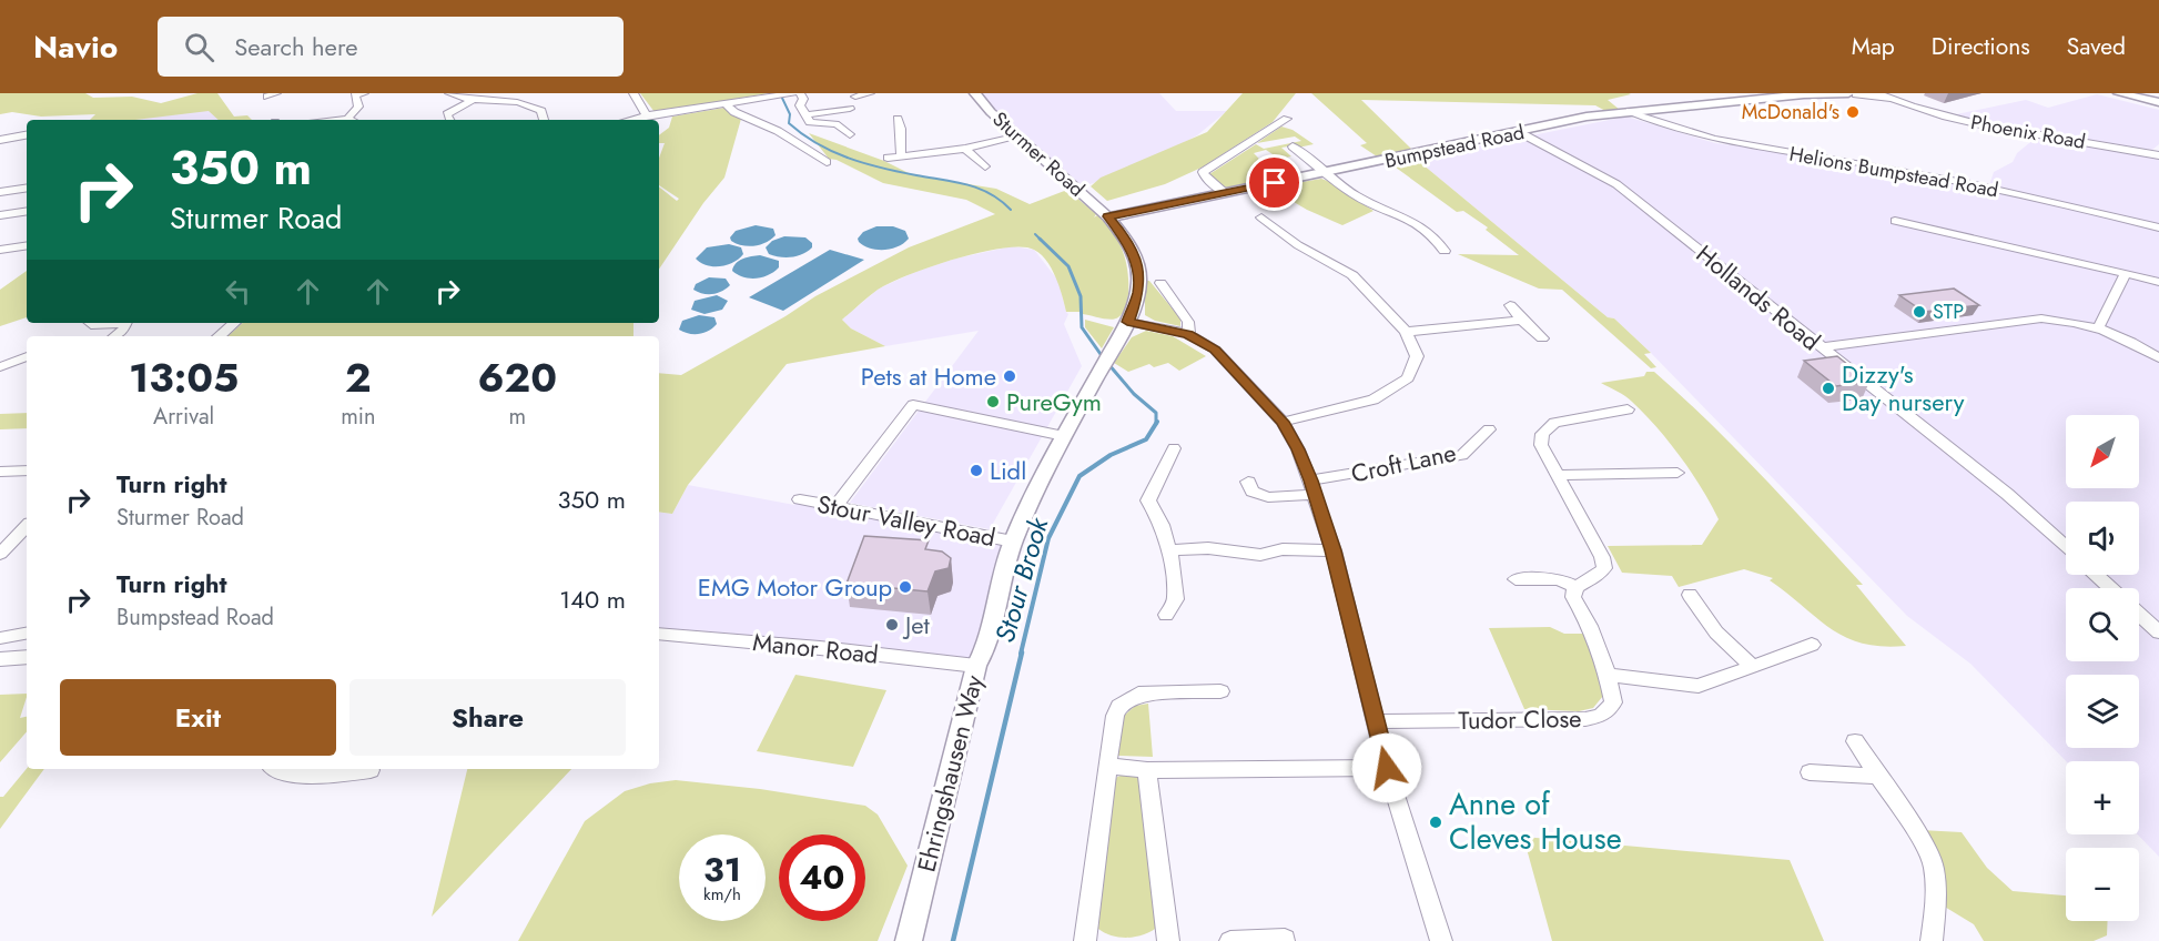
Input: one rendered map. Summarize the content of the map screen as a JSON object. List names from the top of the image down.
{
  "streets": {
    "main road": ["Bumpstead Road", "Sturmer Road", "Ehringshausen Way"],
    "street": [
      "Phoenix Road",
      "Helions Bumpstead Road",
      "Hollands Road",
      "Croft Lane",
      "Stour Valley Road",
      "Manor Road",
      "Tudor Close"
    ]
  },
  "crossings": [
    ["Phoenix Road", "Bumpstead Road"],
    ["Bumpstead Road", "Sturmer Road"],
    ["Bumpstead Road", "Helions Bumpstead Road"],
    ["Bumpstead Road", "Hollands Road"],
    ["Sturmer Road", "Ehringshausen Way"],
    ["Stour Valley Road", "Ehringshausen Way"],
    ["Manor Road", "Ehringshausen Way"]
  ],
  "water": ["Stour Brook"],
  "places": [
    "McDonald's",
    "STP",
    "Pets at Home",
    "Dizzy's Day nursery",
    "PureGym",
    "Lidl",
    "EMG Motor Group",
    "Jet",
    "Anne of Cleves House"
  ],
  "north": "bottom left",
  "page": {
    "header": "Navio",
    "search": "Search here",
    "nav": ["Map", "Directions", "Saved"],
    "turn": ["350 m", "Sturmer Road"],
    "eta": [
      "13:05",
      "Arrival",
      "2",
      "min",
      "620",
      "m"
    ],
    "map_buttons": ["+", "−"],
    "list": [
      {
        "name": "Turn right",
        "note": "Sturmer Road",
        "value": "350 m"
      },
      {
        "name": "Turn right",
        "note": "Bumpstead Road",
        "value": "140 m"
      }
    ],
    "buttons": ["Exit", "Share"],
    "speed": "31 km/h",
    "limit": "40"
  }
}
